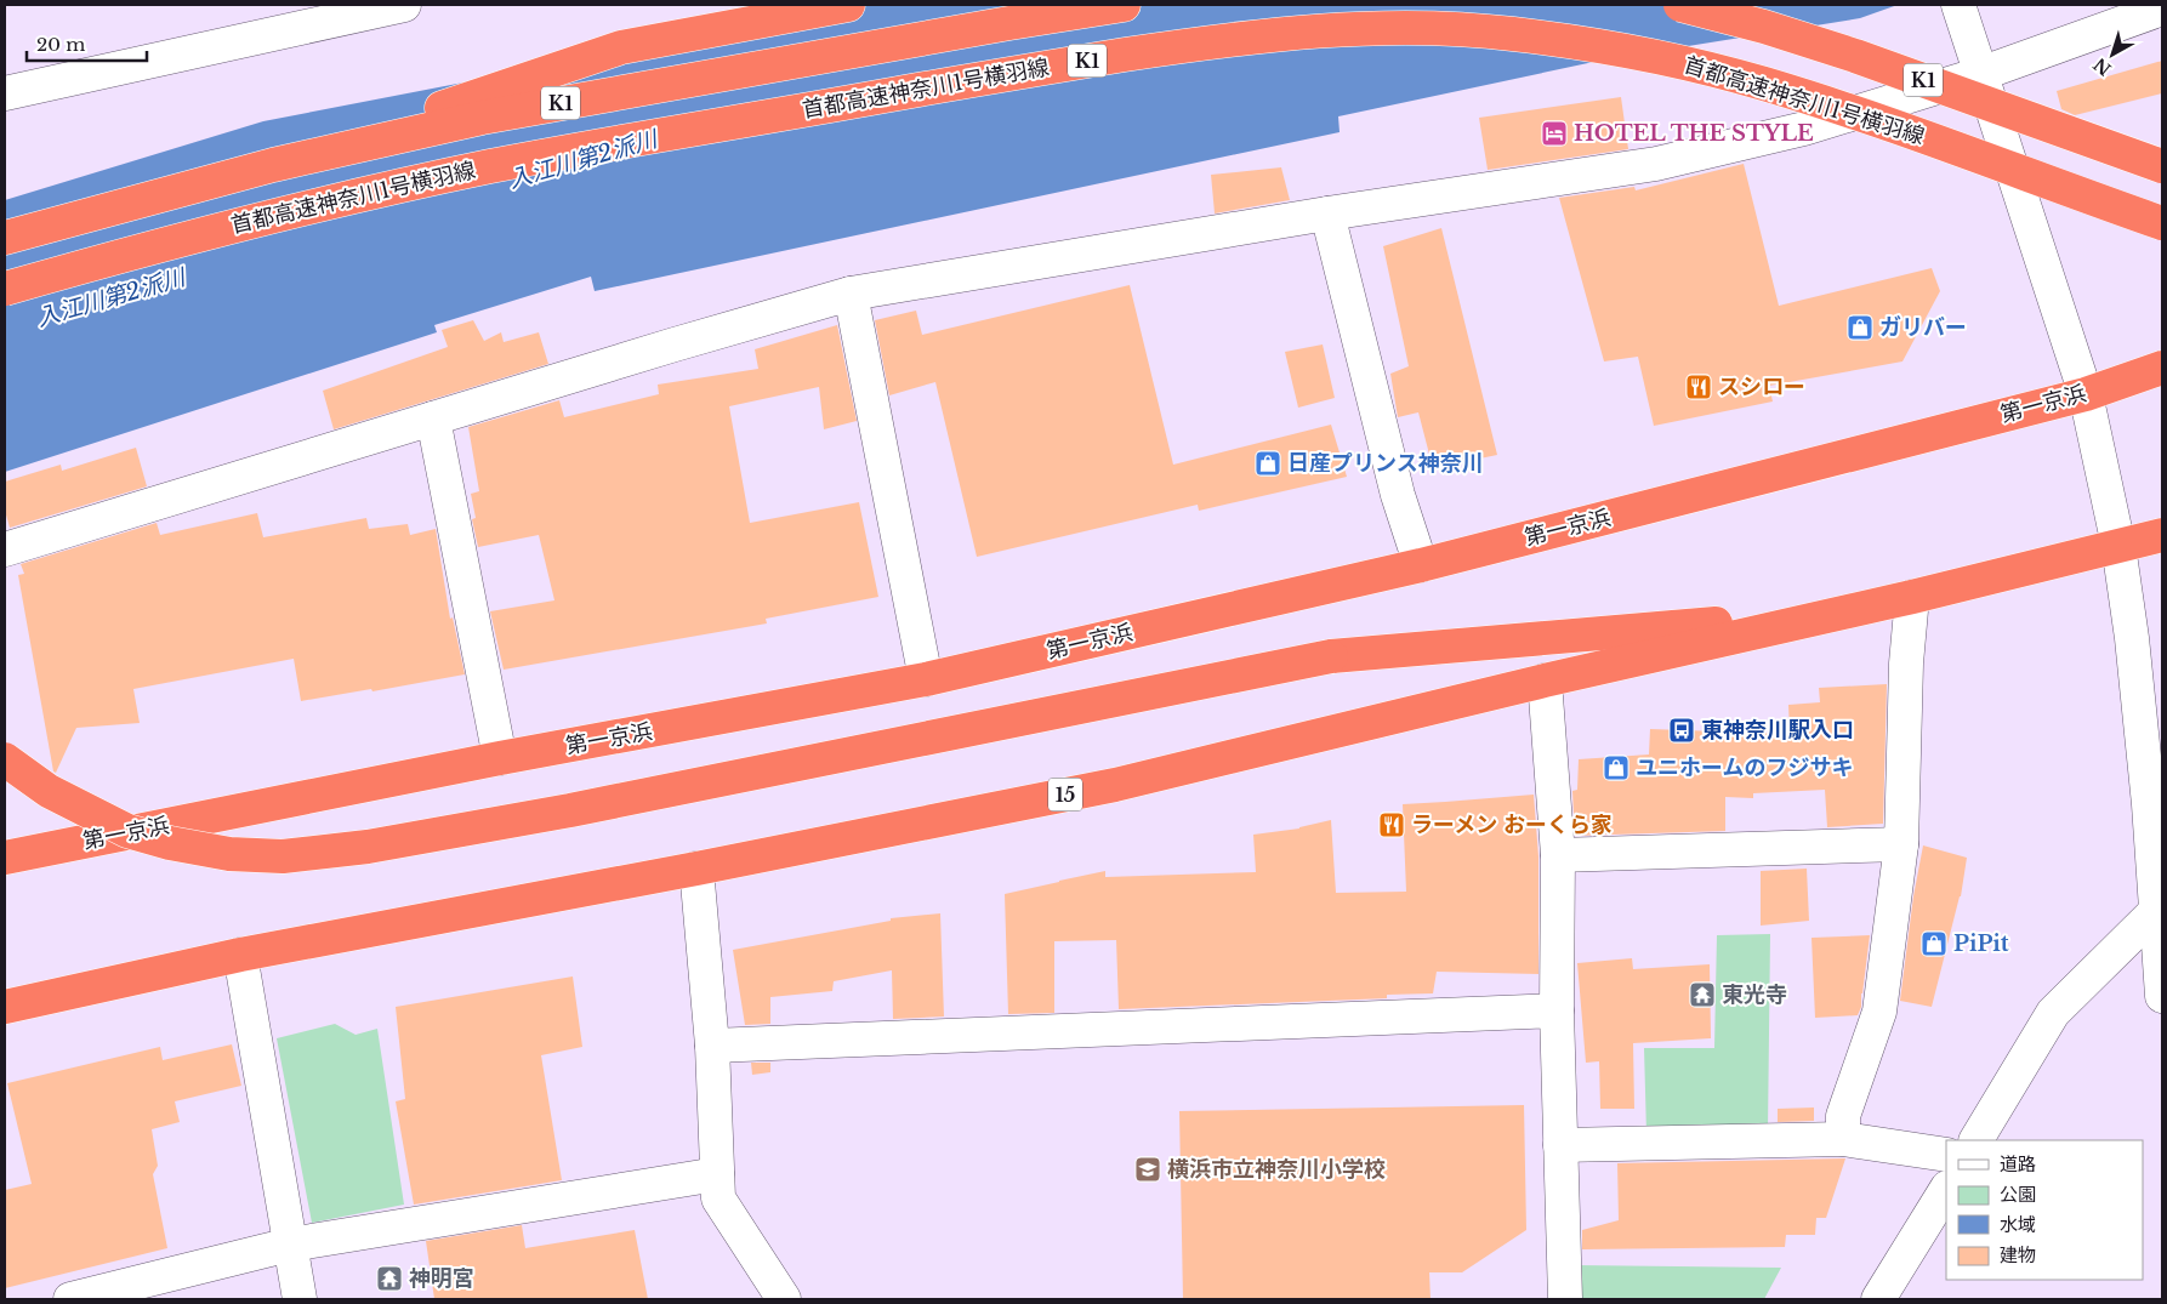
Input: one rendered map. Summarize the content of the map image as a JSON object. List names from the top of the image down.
{
  "streets": {
    "highway": [
      "K1",
      "首都高速神奈川1号横羽線",
      "第一京浜",
      "15"
    ]
  },
  "water": ["入江川第2派川"],
  "places": {
    "hotel": ["HOTEL THE STYLE"],
    "shop": [
      "ガリバー",
      "日産プリンス神奈川",
      "ユニホームのフジサキ",
      "PiPit"
    ],
    "restaurant": ["スシロー", "ラーメン おーくら家"],
    "bus stop": ["東神奈川駅入口"],
    "temple": ["東光寺", "神明宮"],
    "school or university": ["横浜市立神奈川小学校"]
  },
  "legend": [
    "道路",
    "公園",
    "水域",
    "建物"
  ],
  "scale_bar": "20 m",
  "north": "bottom left"
}
